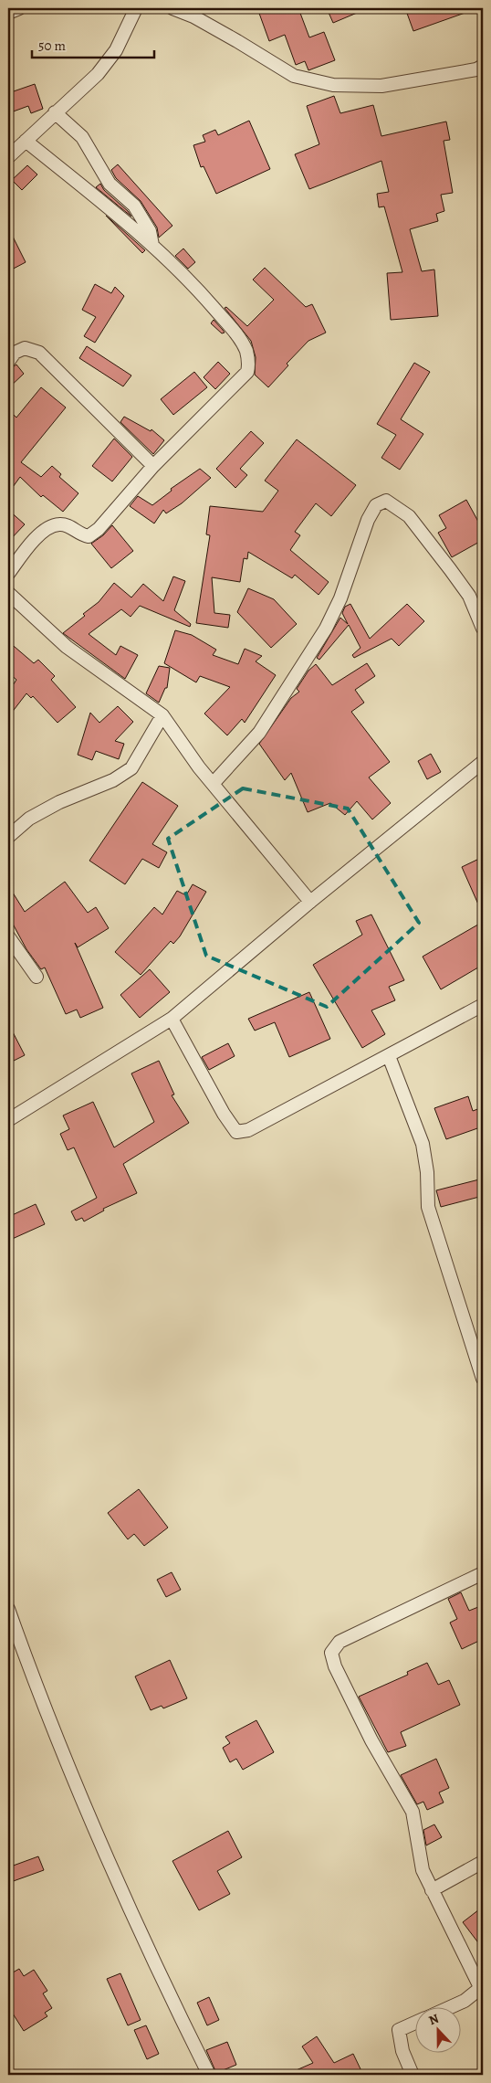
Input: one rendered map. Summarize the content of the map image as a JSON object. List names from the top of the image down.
{
  "scale_bar": "50 m",
  "north": "top"
}
